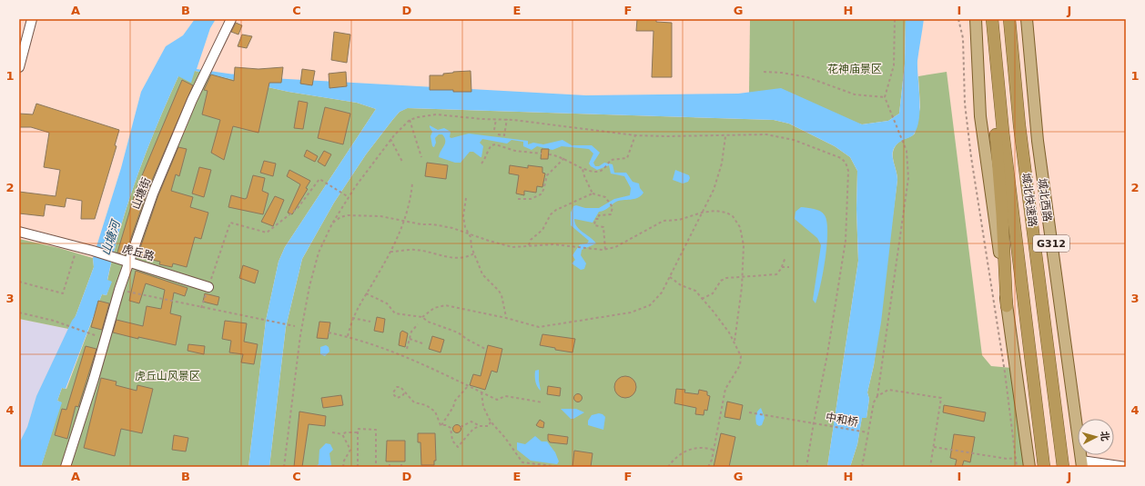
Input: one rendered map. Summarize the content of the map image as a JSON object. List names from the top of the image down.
{
  "streets": {
    "highway": ["城北快速路"],
    "main road": ["城北西路", "G312"],
    "street": ["山塘街", "虎丘路"],
    "path": ["中和桥"]
  },
  "crossings": [
    ["山塘街", "虎丘路"]
  ],
  "water": ["山塘河"],
  "parks": ["花神庙景区", "虎丘山风景区"],
  "north": "right",
  "grid": {
    "columns": [
      "A",
      "B",
      "C",
      "D",
      "E",
      "F",
      "G",
      "H",
      "I",
      "J"
    ],
    "rows": [
      "1",
      "2",
      "3",
      "4"
    ]
  }
}
